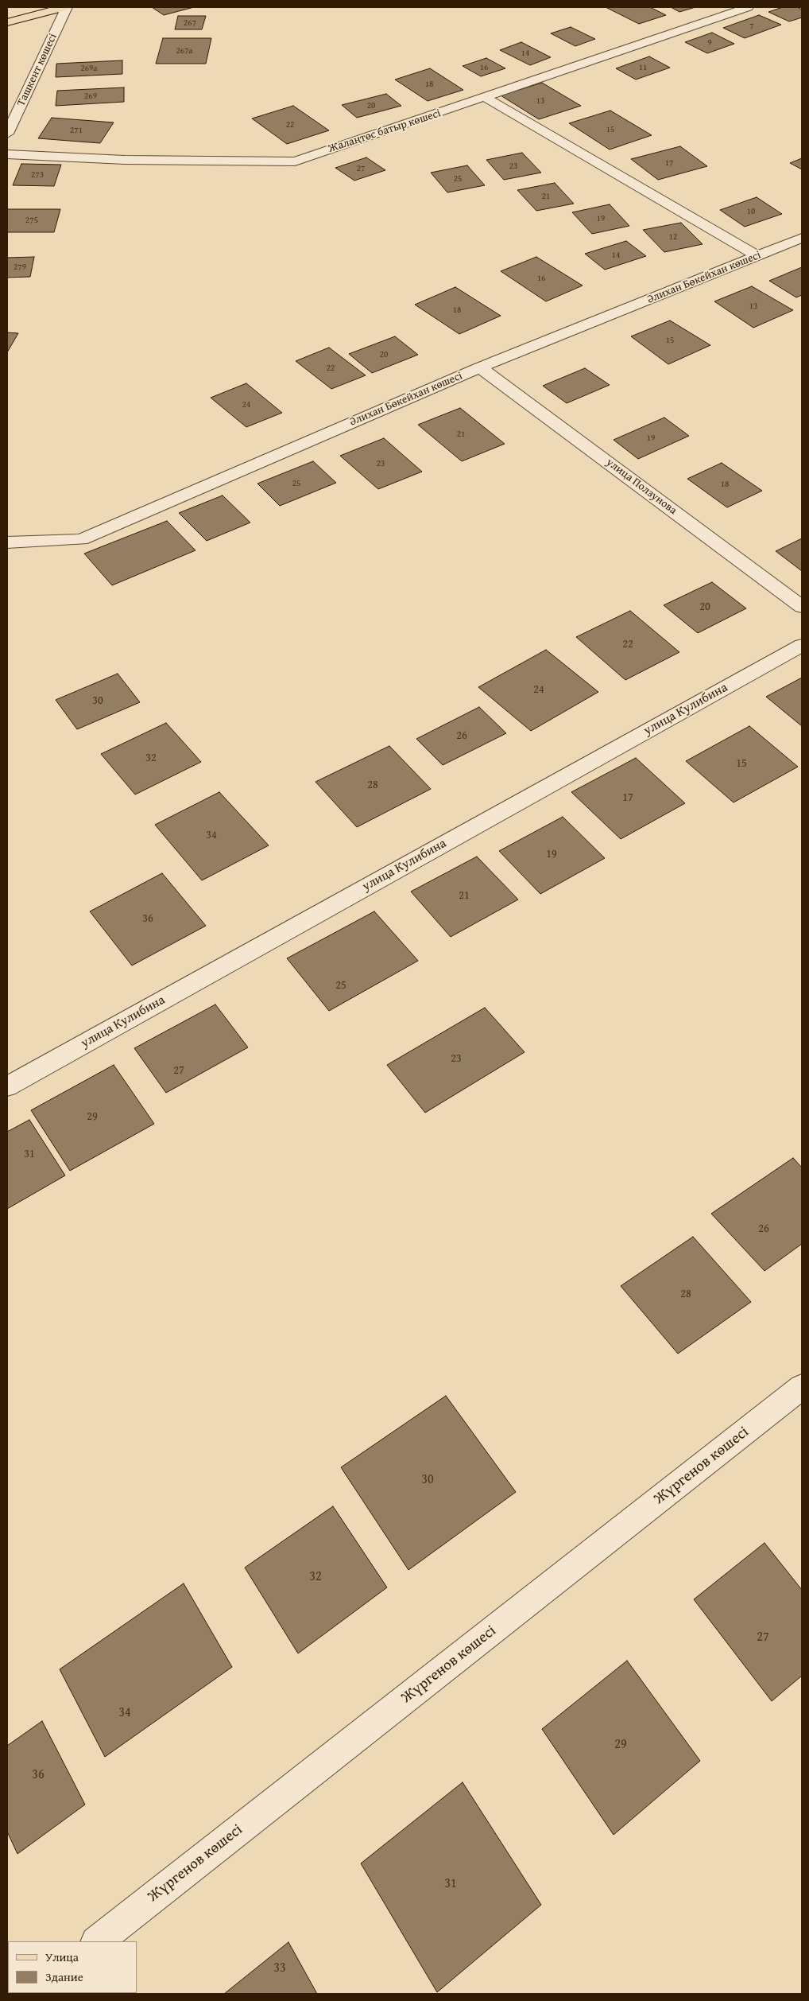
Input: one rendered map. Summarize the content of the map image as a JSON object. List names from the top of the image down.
{
  "streets": {
    "street": [
      "Ташкент көшесі",
      "Жалаңтөс батыр көшесі",
      "Әлихан Бөкейхан көшесі",
      "улица Ползунова",
      "улица Кулибина",
      "Жүргенов көшесі"
    ]
  },
  "crossings": [
    ["Әлихан Бөкейхан көшесі", "улица Ползунова"]
  ],
  "house_numbers": [
    "267",
    "7",
    "9",
    "267а",
    "14",
    "16",
    "11",
    "269а",
    "18",
    "269",
    "13",
    "20",
    "22",
    "15",
    "271",
    "17",
    "23",
    "27",
    "273",
    "25",
    "21",
    "10",
    "19",
    "275",
    "12",
    "14",
    "279",
    "16",
    "13",
    "18",
    "15",
    "20",
    "22",
    "24",
    "21",
    "19",
    "23",
    "25",
    "18",
    "20",
    "22",
    "24",
    "30",
    "26",
    "32",
    "15",
    "28",
    "17",
    "34",
    "19",
    "21",
    "36",
    "25",
    "23",
    "27",
    "29",
    "31",
    "26",
    "28",
    "30",
    "32",
    "27",
    "34",
    "29",
    "36",
    "31",
    "33"
  ],
  "legend": ["Улица", "Здание"]
}
